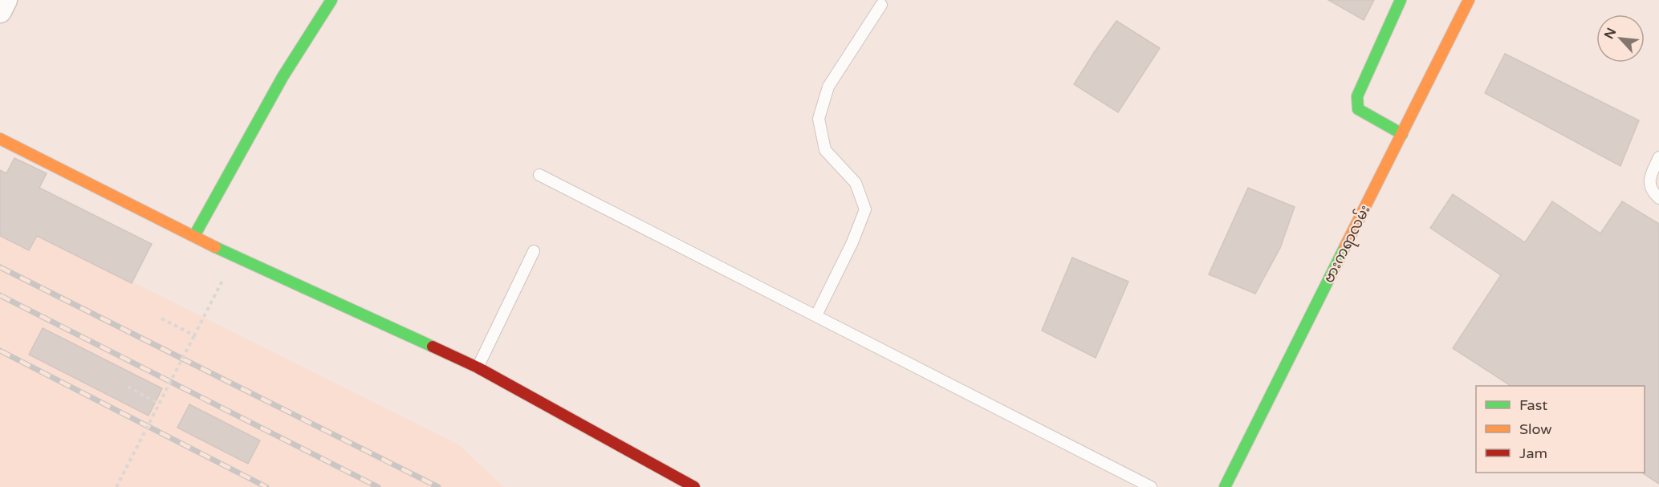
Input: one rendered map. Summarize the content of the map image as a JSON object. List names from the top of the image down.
{
  "streets": {
    "street": ["ဗားကရာလမ်း"]
  },
  "legend": ["Fast", "Slow", "Jam"],
  "north": "top left"
}
